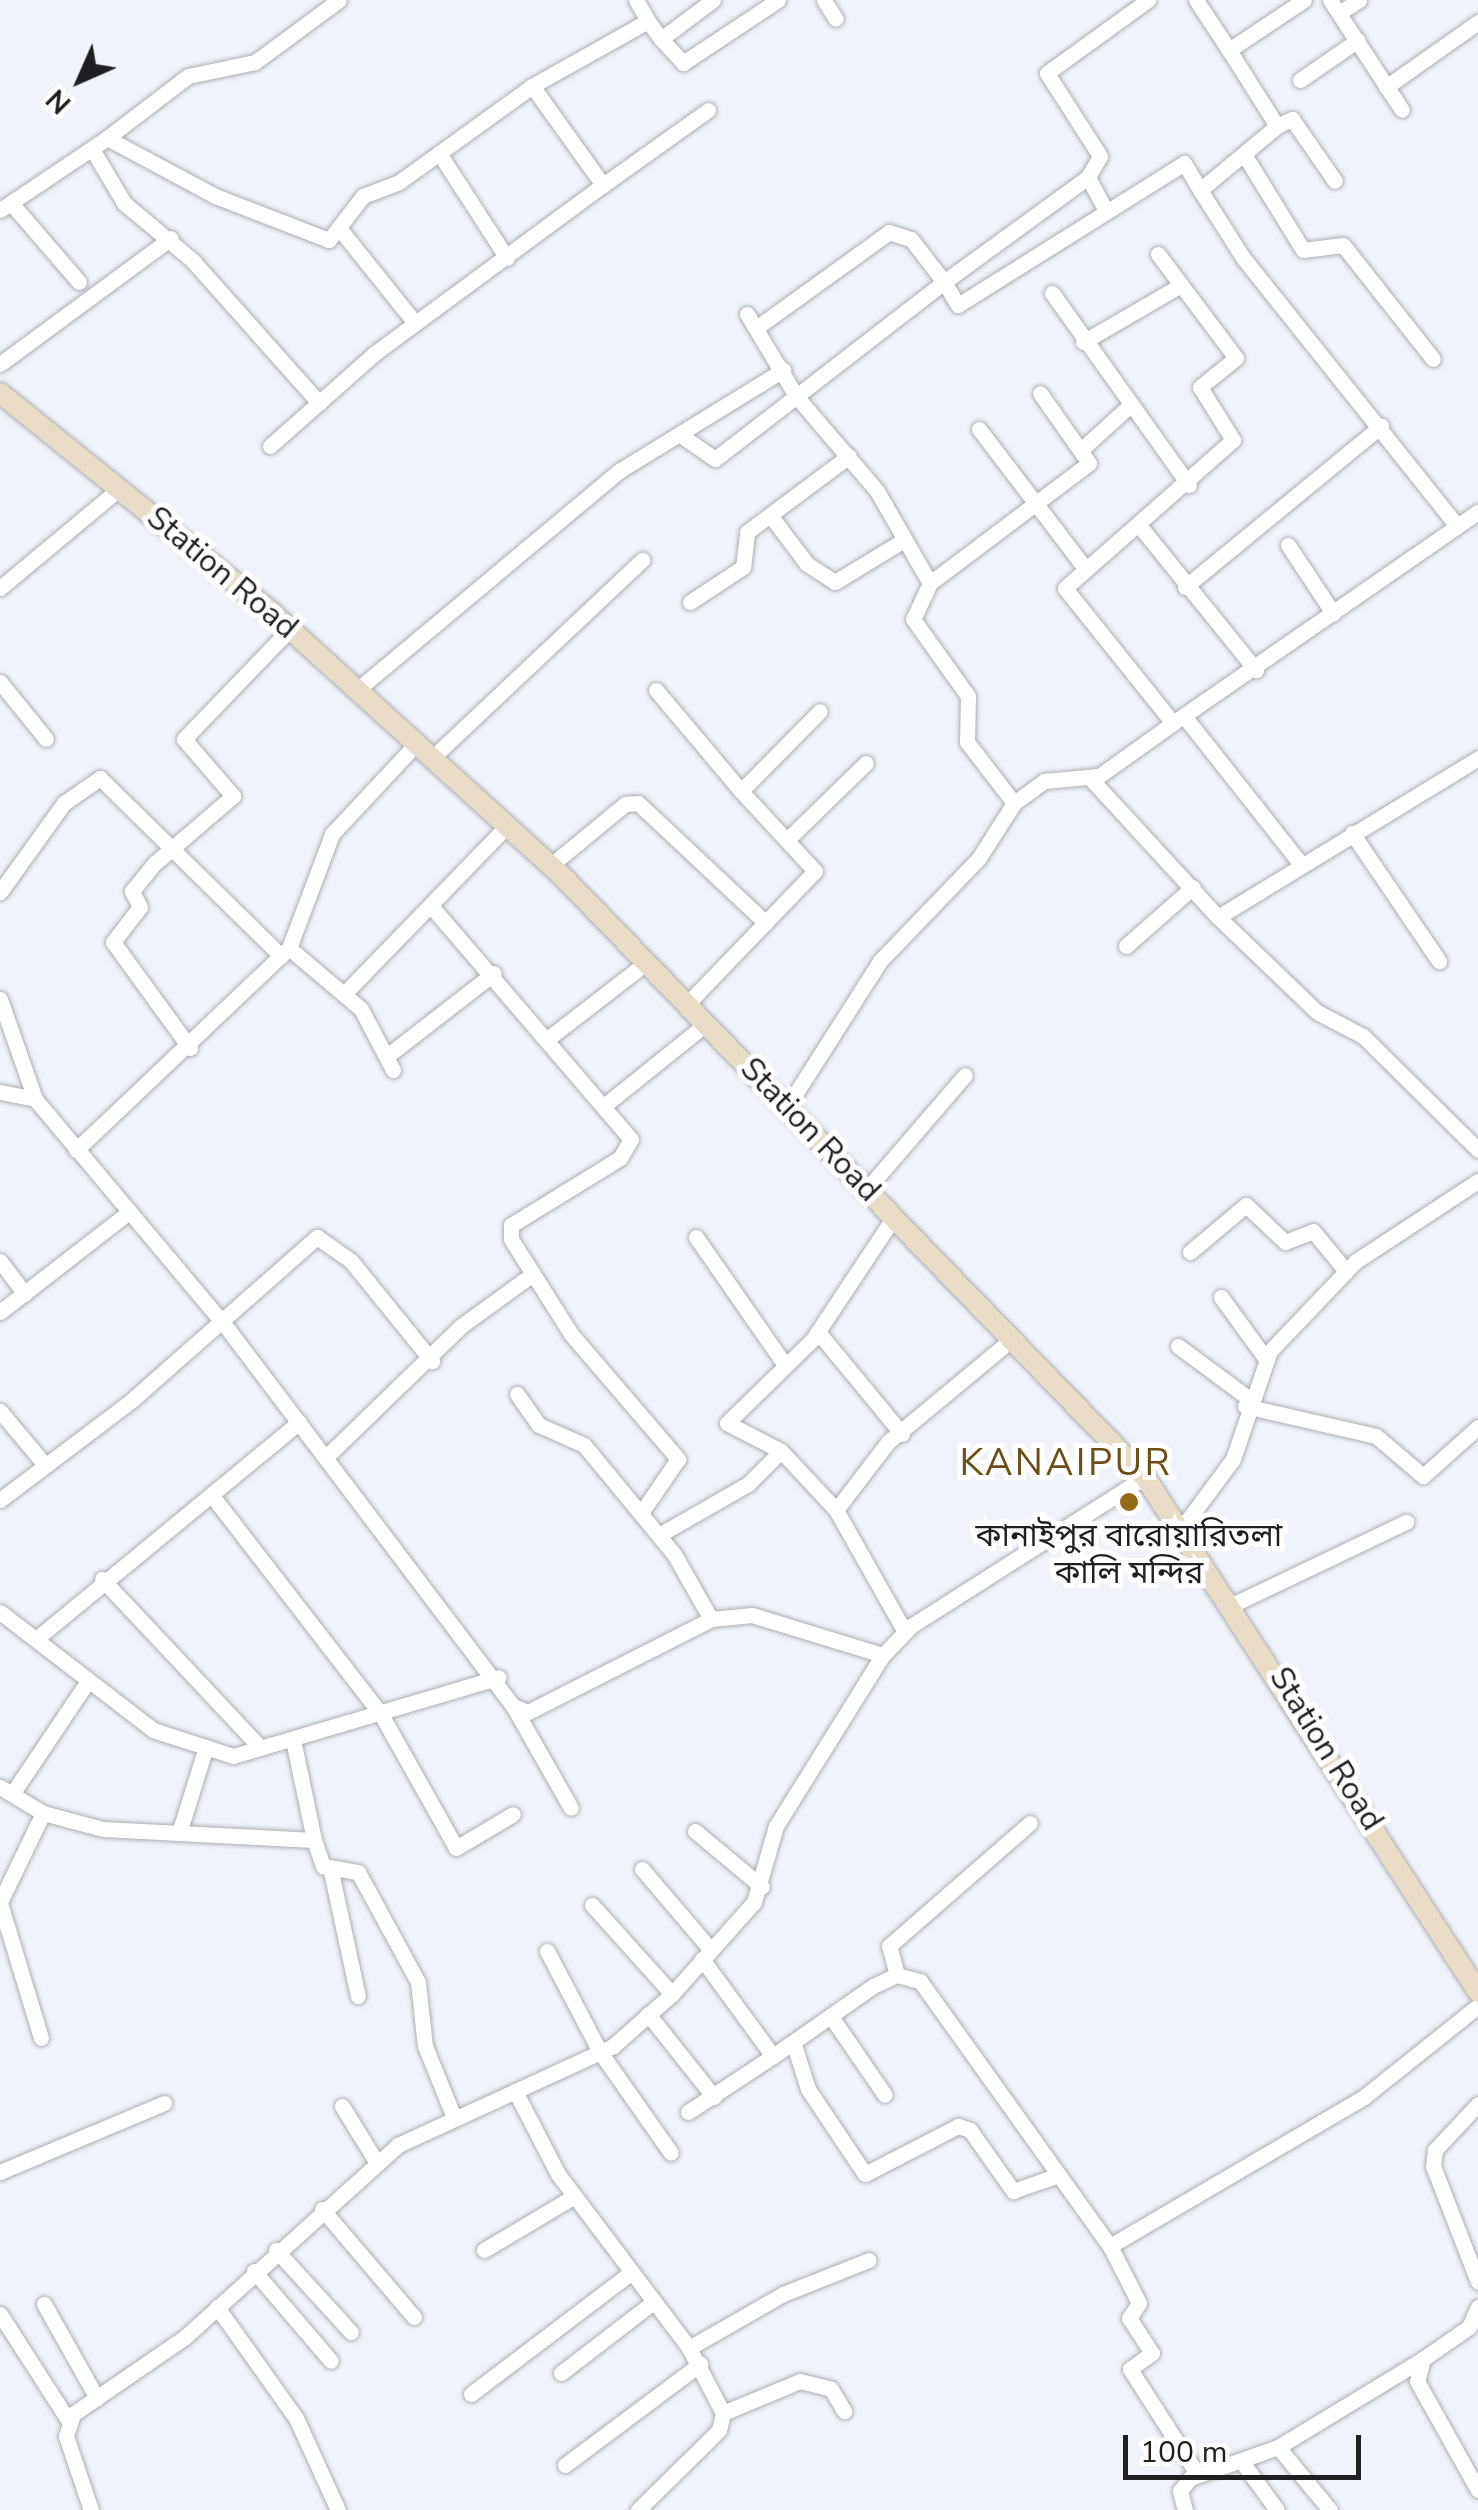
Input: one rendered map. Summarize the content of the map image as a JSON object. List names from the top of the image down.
{
  "streets": {
    "main road": ["Station Road"]
  },
  "districts": ["KANAIPUR"],
  "places": ["কানাইপুর বারোয়ারিতলা কালি মন্দির"],
  "scale_bar": "100 m",
  "north": "bottom left"
}
